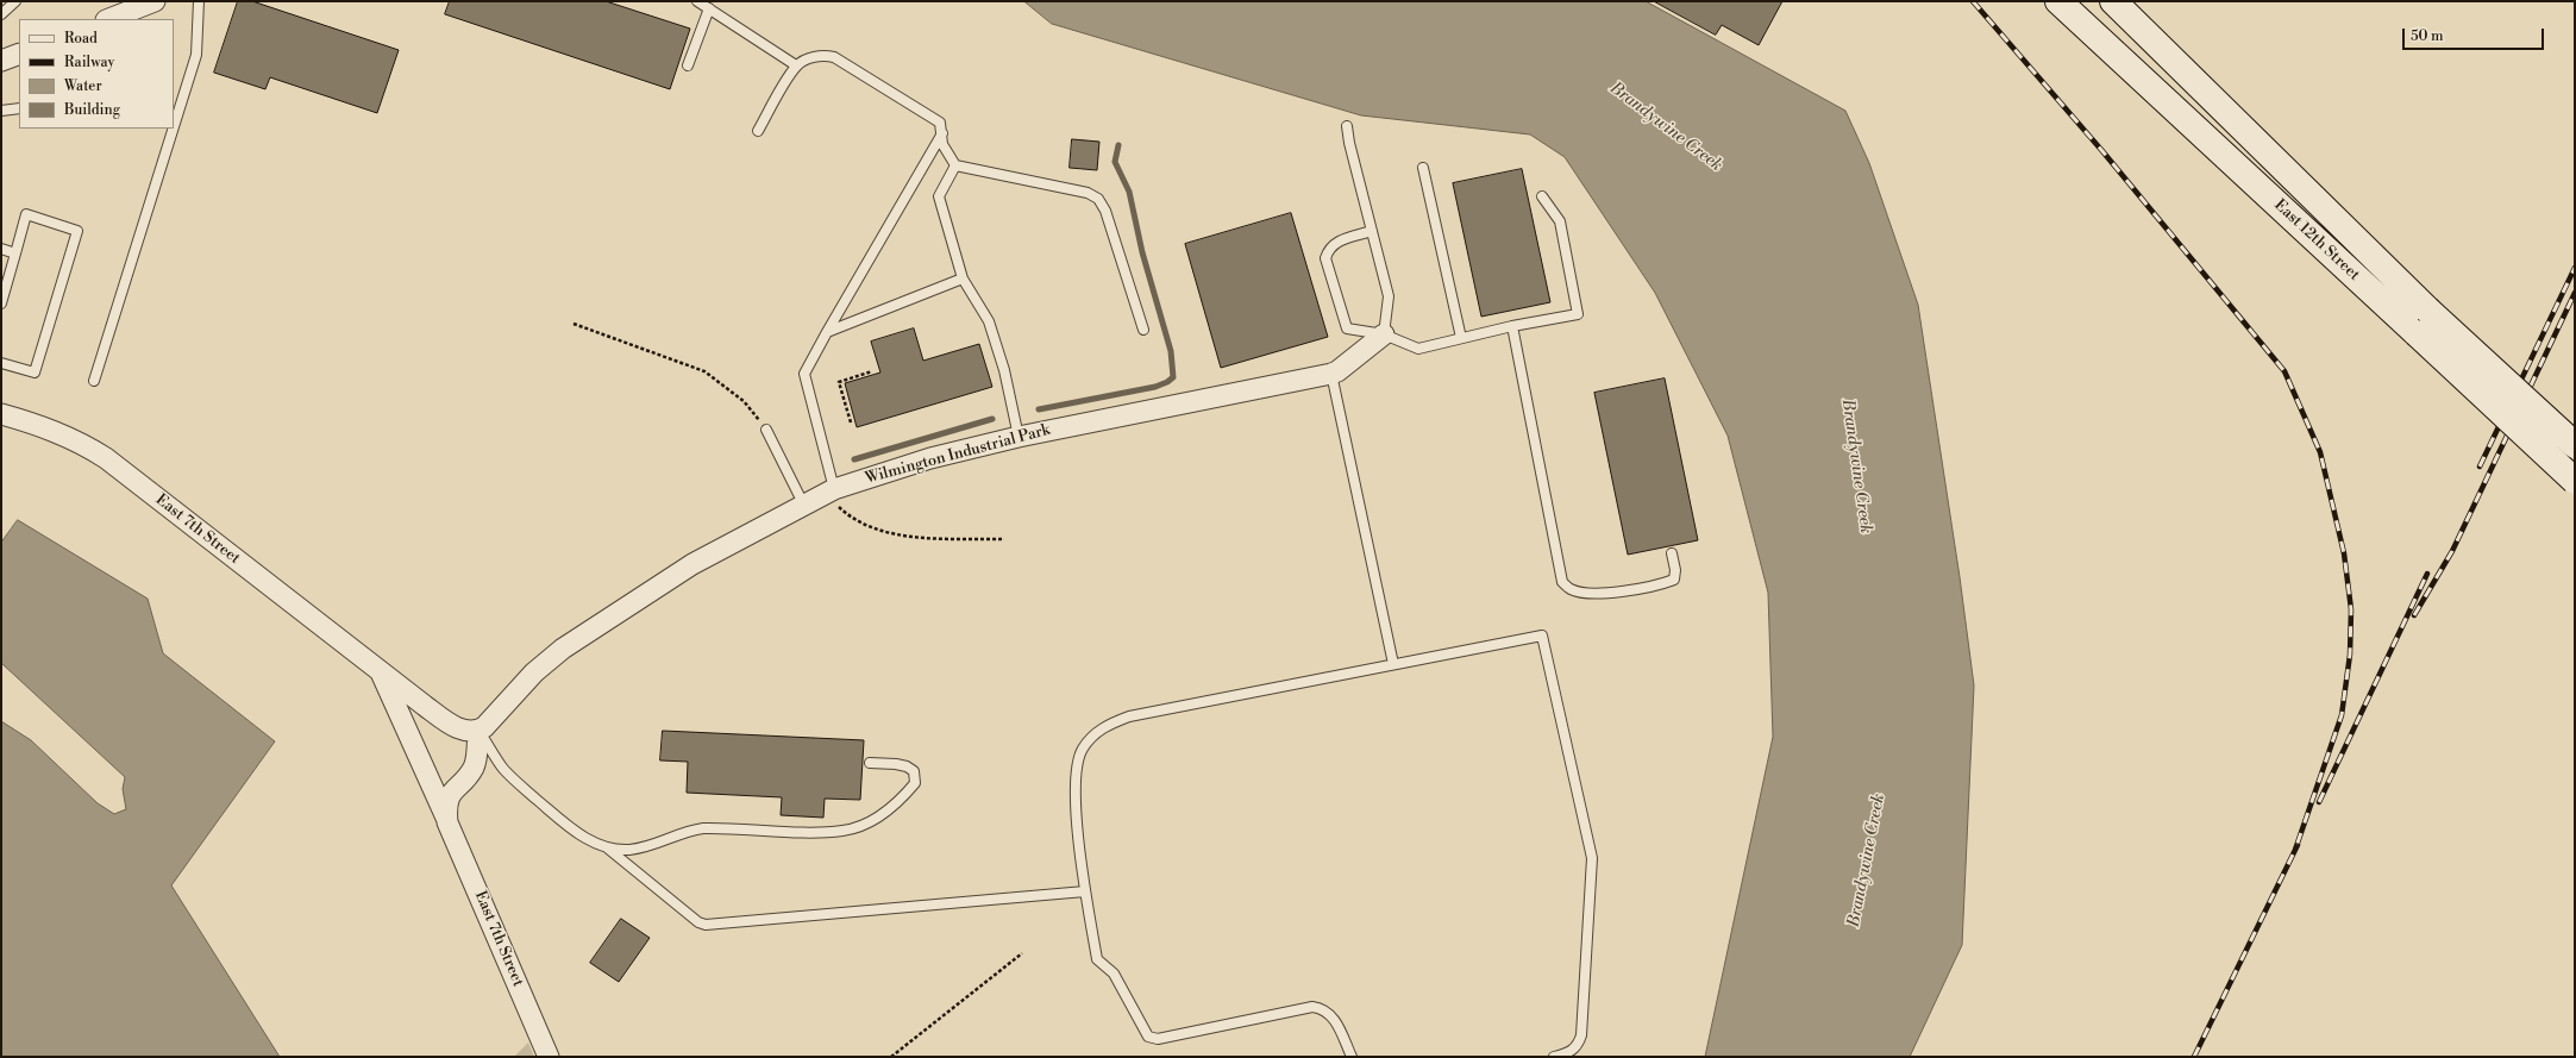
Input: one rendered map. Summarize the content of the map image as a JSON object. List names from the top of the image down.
{
  "streets": {
    "main road": ["East 12th Street"],
    "street": ["Wilmington Industrial Park", "East 7th Street"]
  },
  "crossings": [
    ["Wilmington Industrial Park", "East 7th Street"]
  ],
  "water": ["Brandywine Creek"],
  "legend": [
    "Road",
    "Railway",
    "Water",
    "Building"
  ],
  "scale_bar": "50 m"
}
